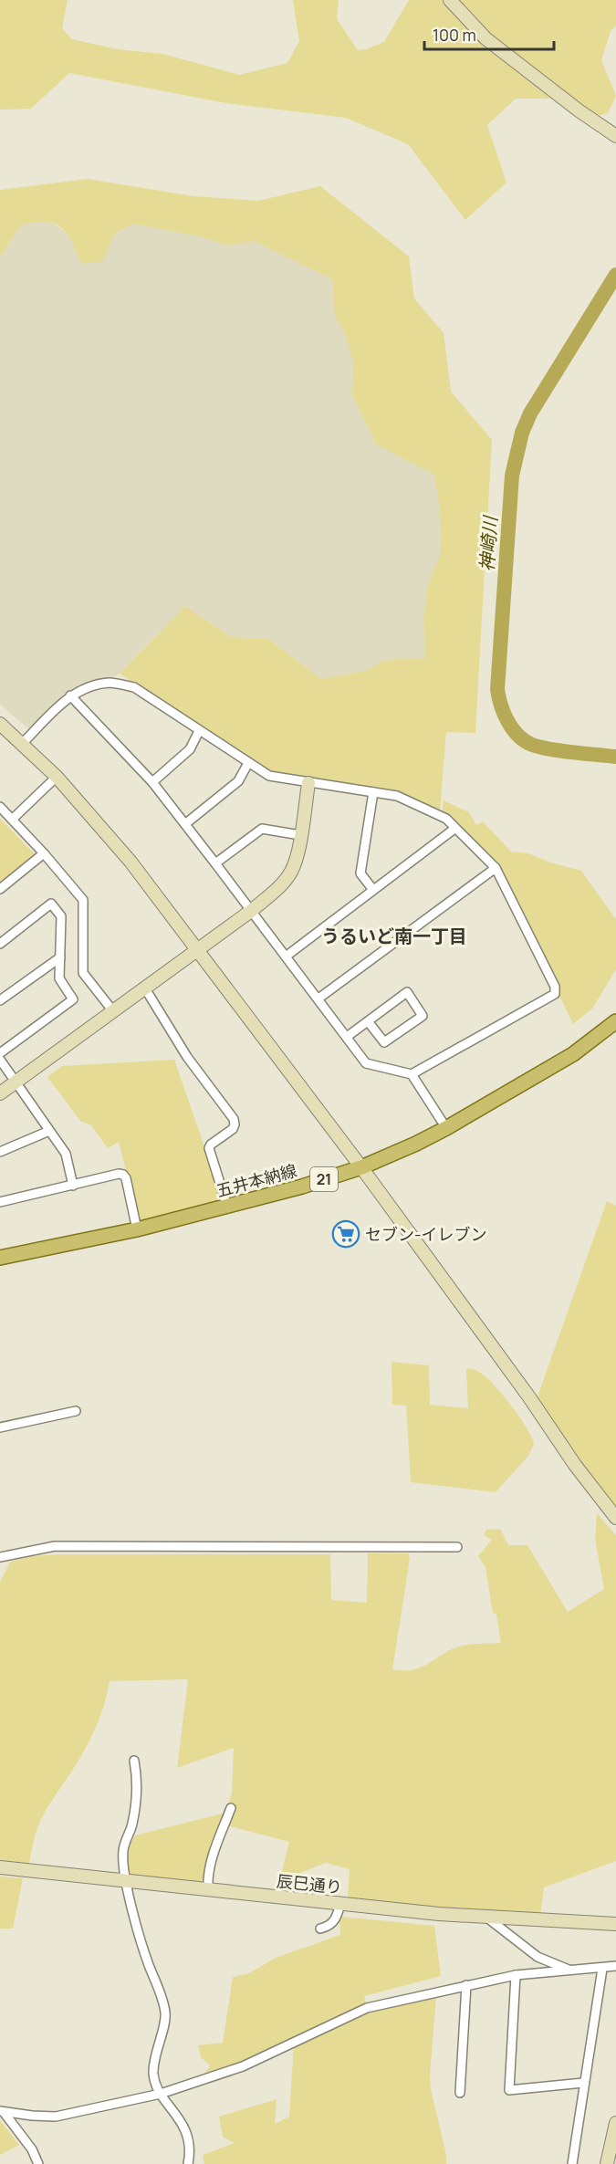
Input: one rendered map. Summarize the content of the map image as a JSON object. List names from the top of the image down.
{
  "streets": {
    "main road": ["21", "五井本納線"],
    "street": ["辰巳通り"]
  },
  "districts": ["うるいど南一丁目"],
  "water": ["神崎川"],
  "places": {
    "supermarket": ["セブン-イレブン"]
  },
  "scale_bar": "100 m"
}
